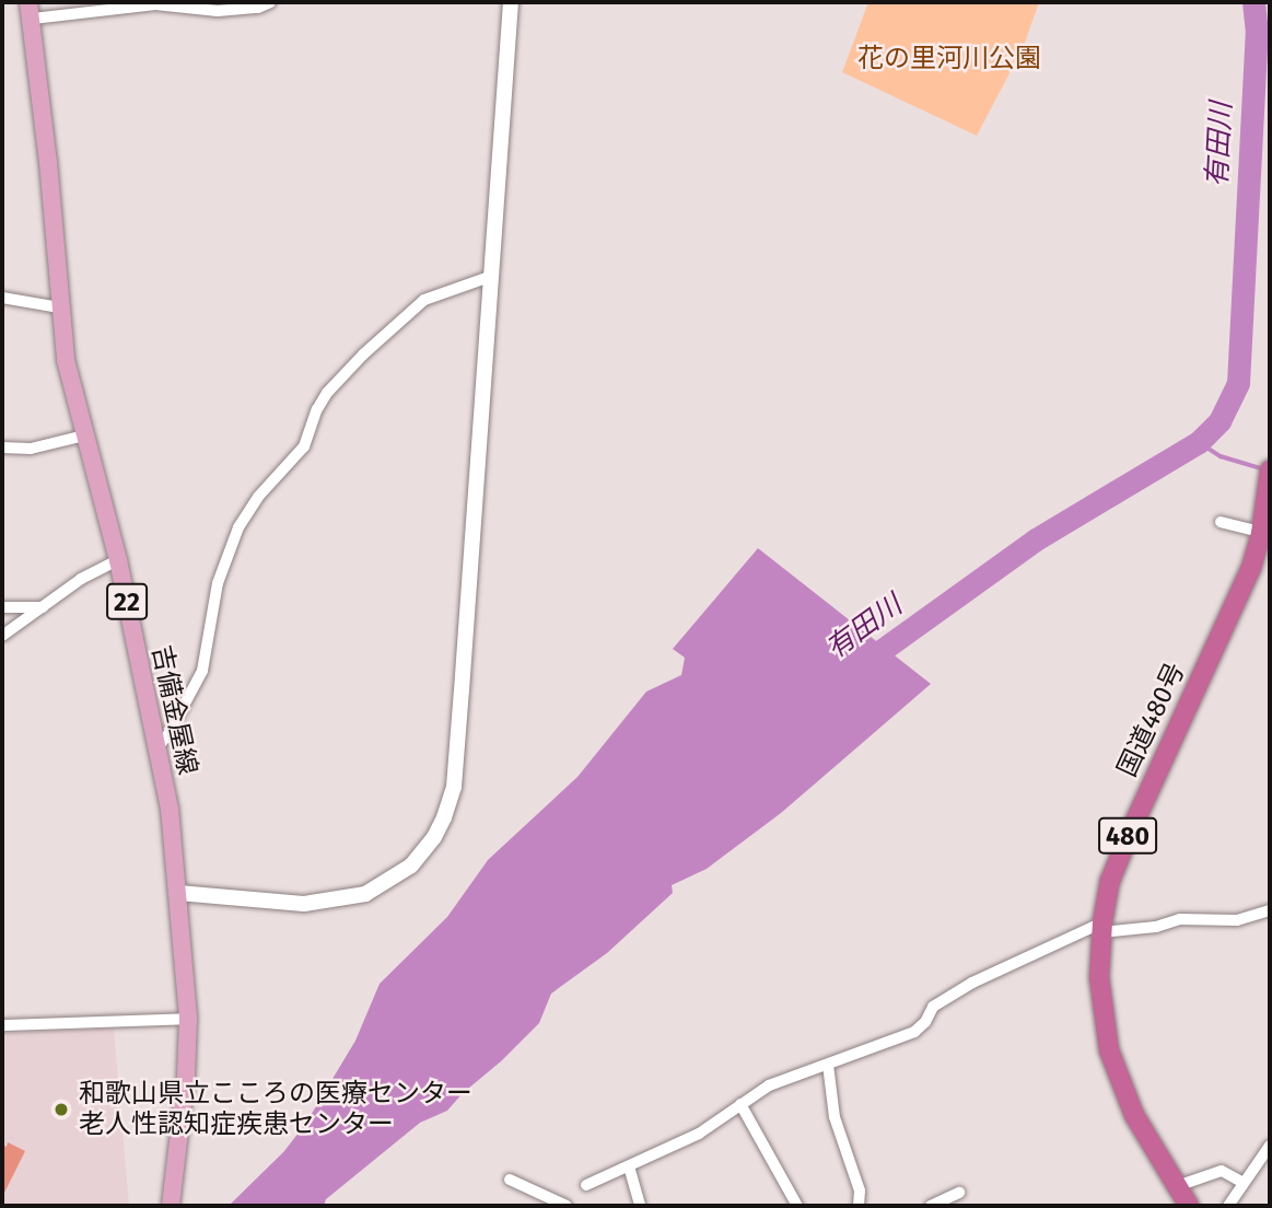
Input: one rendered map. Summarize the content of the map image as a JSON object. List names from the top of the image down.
{
  "streets": {
    "highway": ["国道480号", "480"],
    "main road": ["22", "吉備金屋線"]
  },
  "water": ["有田川"],
  "parks": ["花の里河川公園"],
  "places": ["和歌山県立こころの医療センター 老人性認知症疾患センター"]
}
